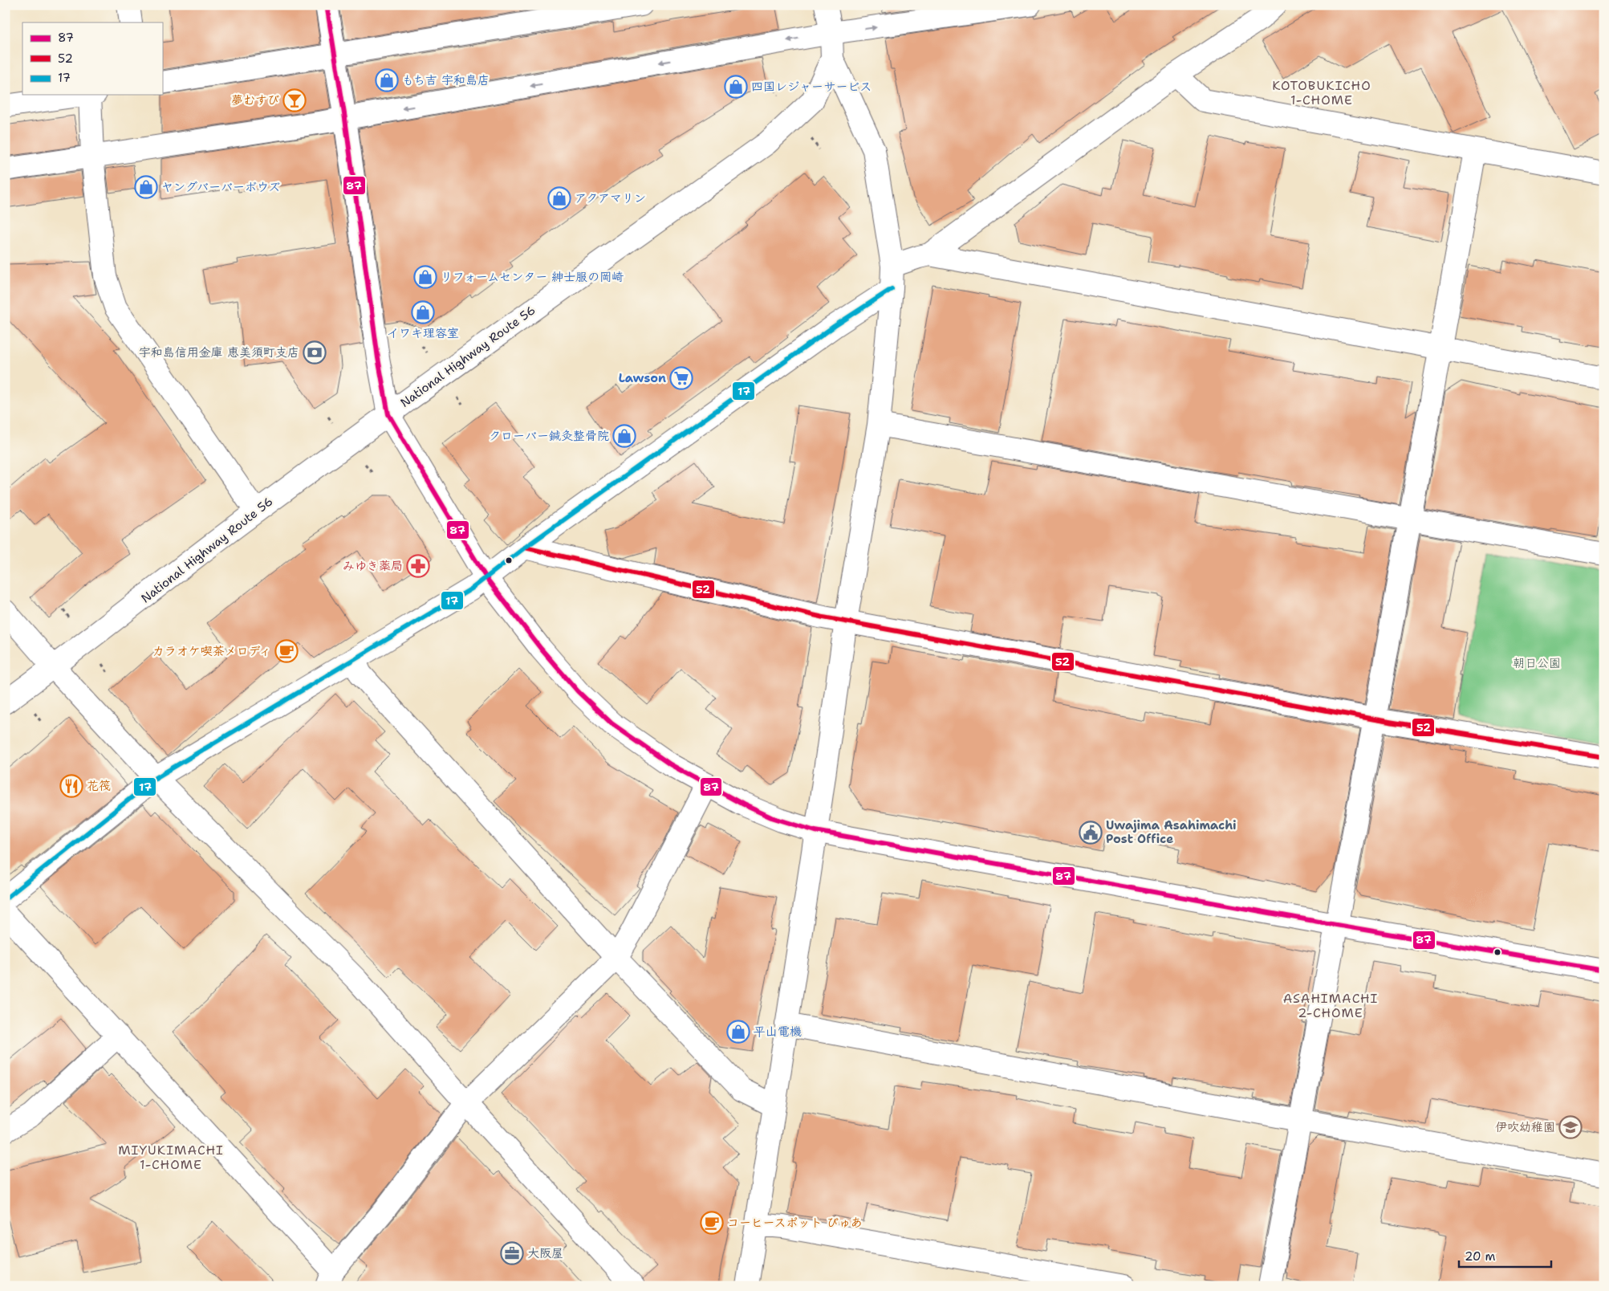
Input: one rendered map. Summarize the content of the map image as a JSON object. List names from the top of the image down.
{
  "streets": {
    "main road": ["National Highway Route 56"]
  },
  "districts": ["KOTOBUKICHO 1-CHOME", "ASAHIMACHI 2-CHOME", "MIYUKIMACHI 1-CHOME"],
  "parks": ["朝日公園"],
  "places": {
    "shop": [
      "もち吉 宇和島店",
      "四国レジャーサービス",
      "ヤングバーバーボウズ",
      "アクアマリン",
      "リフォームセンター 紳士服の岡崎",
      "イワキ理容室",
      "クローバー鍼灸整骨院",
      "平山電機"
    ],
    "bar": ["夢むすび"],
    "bank": ["宇和島信用金庫 恵美須町支店"],
    "supermarket": ["Lawson"],
    "pharmacy": ["みゆき薬局"],
    "cafe": ["カラオケ喫茶メロディ", "コーヒースポット ぴゅあ"],
    "restaurant": ["花筏"],
    "public building": ["Uwajima Asahimachi Post Office"],
    "school or university": ["伊吹幼稚園"],
    "office": ["大阪屋"]
  },
  "lines": ["transit line 87", "transit line 17", "transit line 52"],
  "legend": ["87", "52", "17"],
  "scale_bar": "20 m"
}
